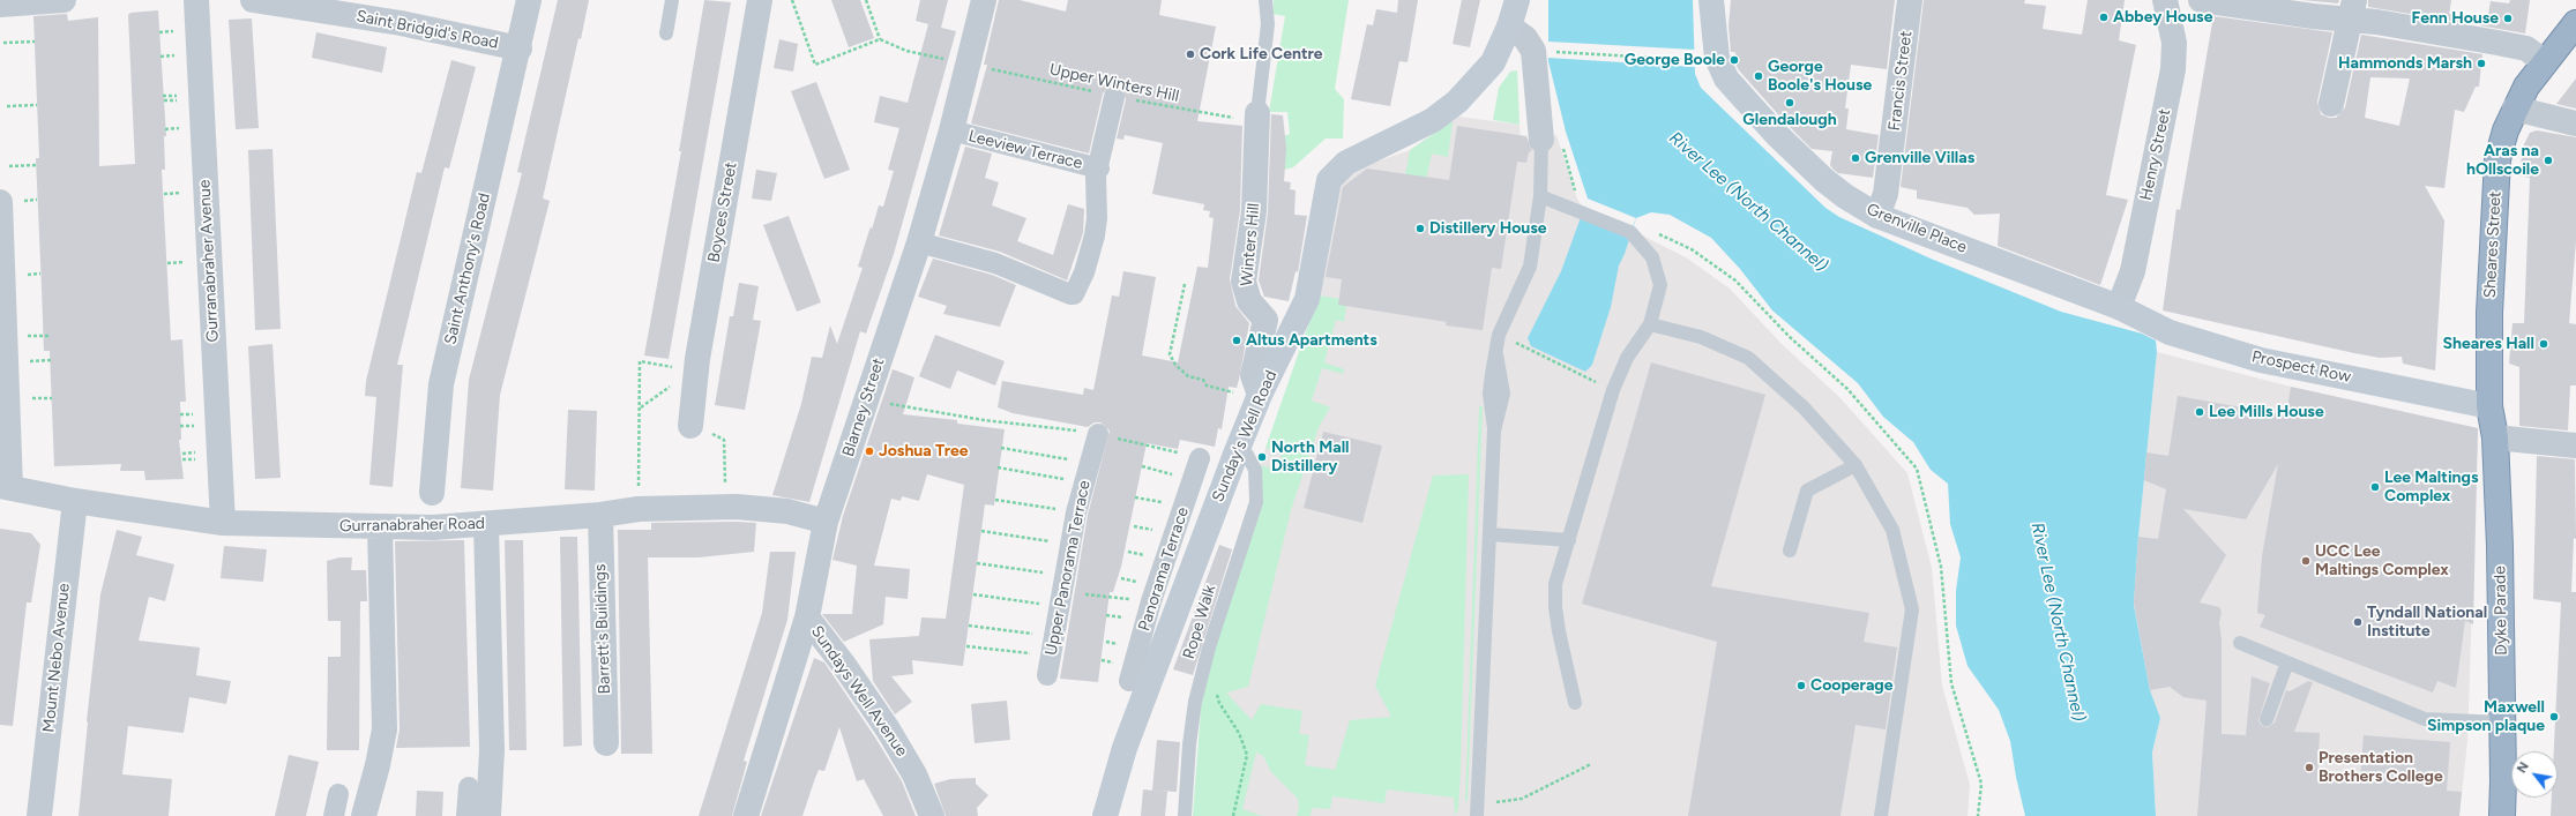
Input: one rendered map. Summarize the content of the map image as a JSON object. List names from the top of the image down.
{
  "streets": {
    "highway": ["Sheares Street", "Dyke Parade"],
    "main road": ["Grenville Place", "Prospect Row", "Sunday's Well Road"],
    "street": [
      "Saint Bridgid's Road",
      "Francis Street",
      "Leeview Terrace",
      "Henry Street",
      "Boyces Street",
      "Winters Hill",
      "Gurranabraher Avenue",
      "Saint Anthony's Road",
      "Blarney Street",
      "Gurranabraher Road",
      "Upper Panorama Terrace",
      "Panorama Terrace",
      "Barrett's Buildings",
      "Mount Nebo Avenue",
      "Sundays Well Avenue"
    ],
    "lane": ["Rope Walk"],
    "path": ["Upper Winters Hill"]
  },
  "crossings": [
    ["Saint Bridgid's Road", "Saint Anthony's Road"],
    ["Francis Street", "Grenville Place"],
    ["Upper Winters Hill", "Winters Hill"],
    ["Upper Winters Hill", "Blarney Street"],
    ["Leeview Terrace", "Blarney Street"],
    ["Henry Street", "Grenville Place"],
    ["Henry Street", "Prospect Row"],
    ["Grenville Place", "Prospect Row"],
    ["Winters Hill", "Sunday's Well Road"],
    ["Sheares Street", "Prospect Row"],
    ["Sheares Street", "Dyke Parade"],
    ["Gurranabraher Avenue", "Gurranabraher Road"],
    ["Prospect Row", "Dyke Parade"],
    ["Blarney Street", "Gurranabraher Road"],
    ["Blarney Street", "Sundays Well Avenue"],
    ["Sunday's Well Road", "Rope Walk"],
    ["Gurranabraher Road", "Barrett's Buildings"],
    ["Gurranabraher Road", "Mount Nebo Avenue"]
  ],
  "water": ["River Lee (North Channel)"],
  "places": [
    "Abbey House",
    "Fenn House",
    "Cork Life Centre",
    "George Boole",
    "Hammonds Marsh",
    "George Boole's House",
    "Glendalough",
    "Grenville Villas",
    "Aras na hOllscoile",
    "Distillery House",
    "Altus Apartments",
    "Sheares Hall",
    "Lee Mills House",
    "Joshua Tree",
    "North Mall Distillery",
    "Lee Maltings Complex",
    "UCC Lee Maltings Complex",
    "Tyndall National Institute",
    "Cooperage",
    "Maxwell Simpson plaque",
    "Presentation Brothers College"
  ],
  "north": "top left"
}
